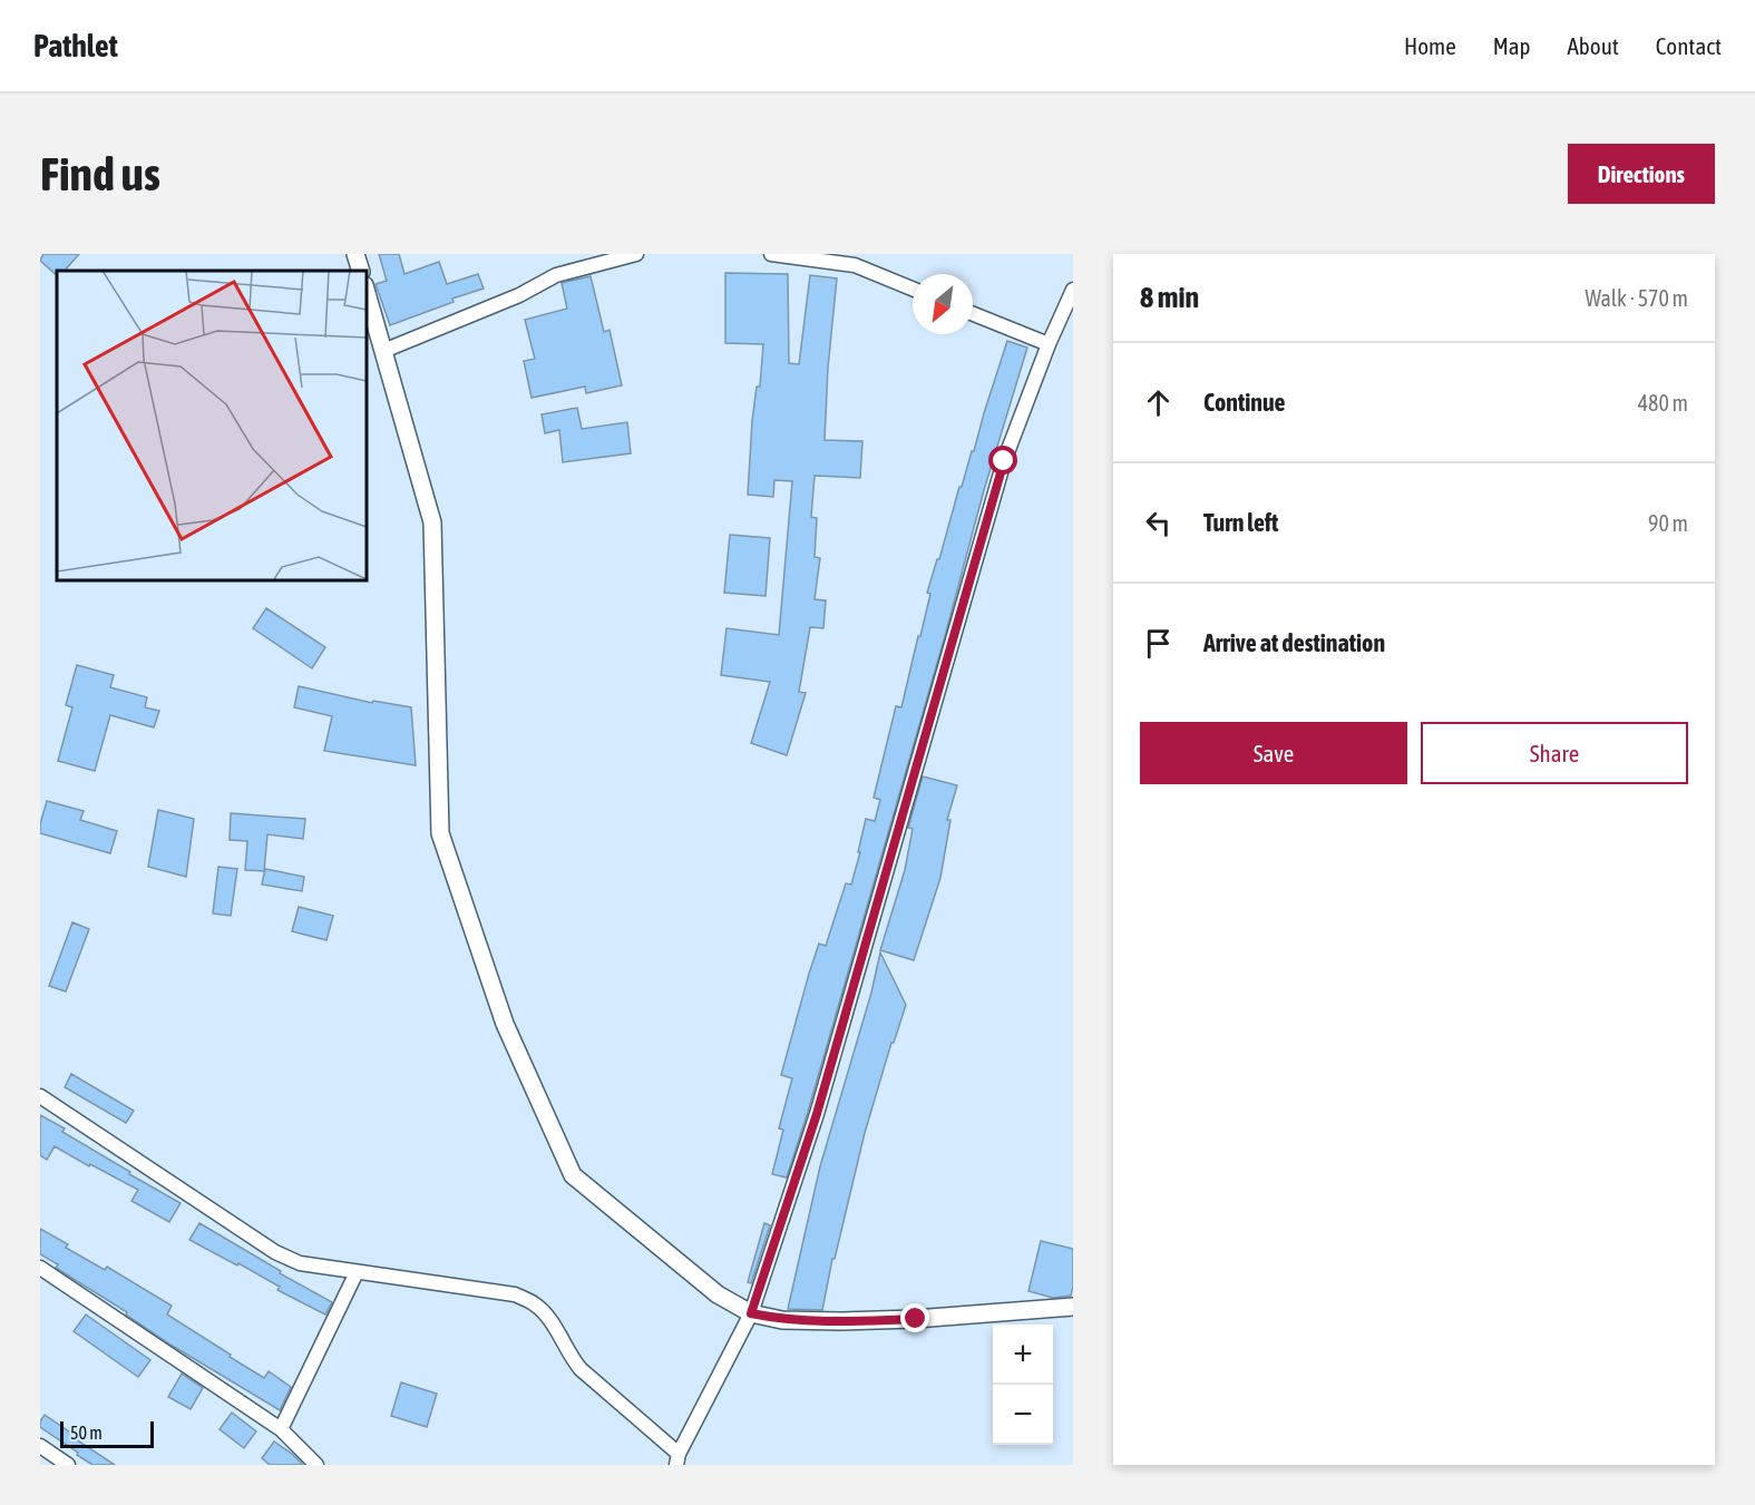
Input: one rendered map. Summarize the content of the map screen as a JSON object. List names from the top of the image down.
{
  "scale_bar": "50 m",
  "north": "bottom left",
  "page": {
    "header": "Pathlet",
    "nav": [
      "Home",
      "Map",
      "About",
      "Contact"
    ],
    "buttons": [
      "Directions",
      ["Save", "Share"]
    ],
    "title": "Find us",
    "heading": ["8 min", "Walk · 570 m"],
    "list": [
      ["Continue", "480 m"],
      ["Turn left", "90 m"],
      "Arrive at destination"
    ],
    "map_buttons": ["+", "−"],
    "scale": "50 m"
  }
}
